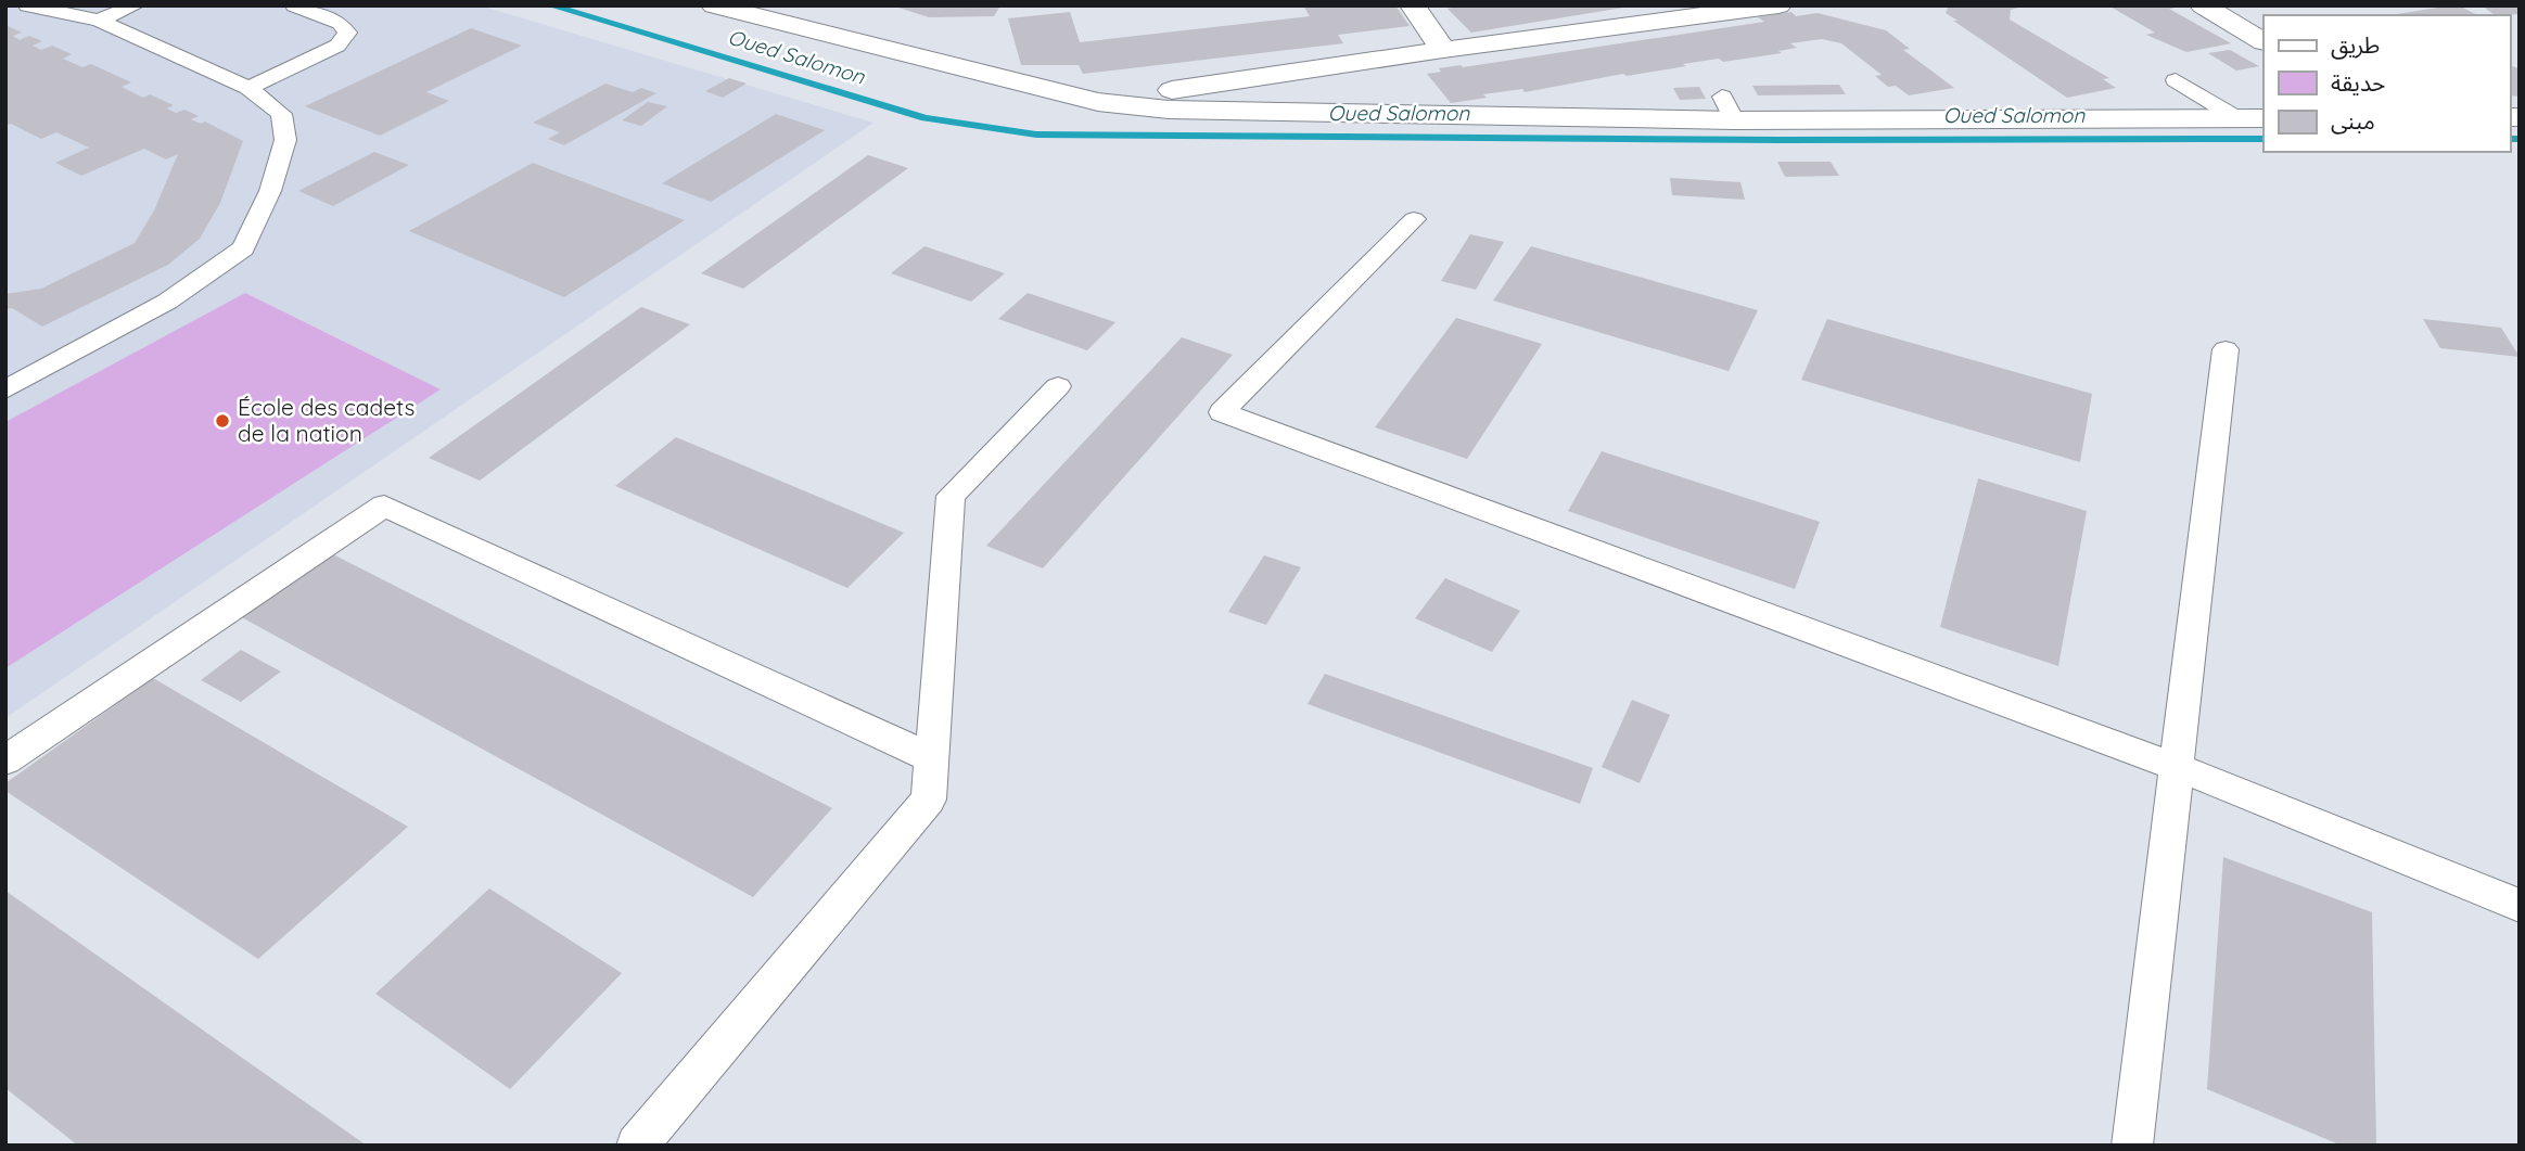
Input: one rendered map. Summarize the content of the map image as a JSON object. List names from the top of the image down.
{
  "water": ["Oued Salomon"],
  "places": ["École des cadets de la nation"],
  "legend": ["طريق", "حديقة", "مبنى"]
}
